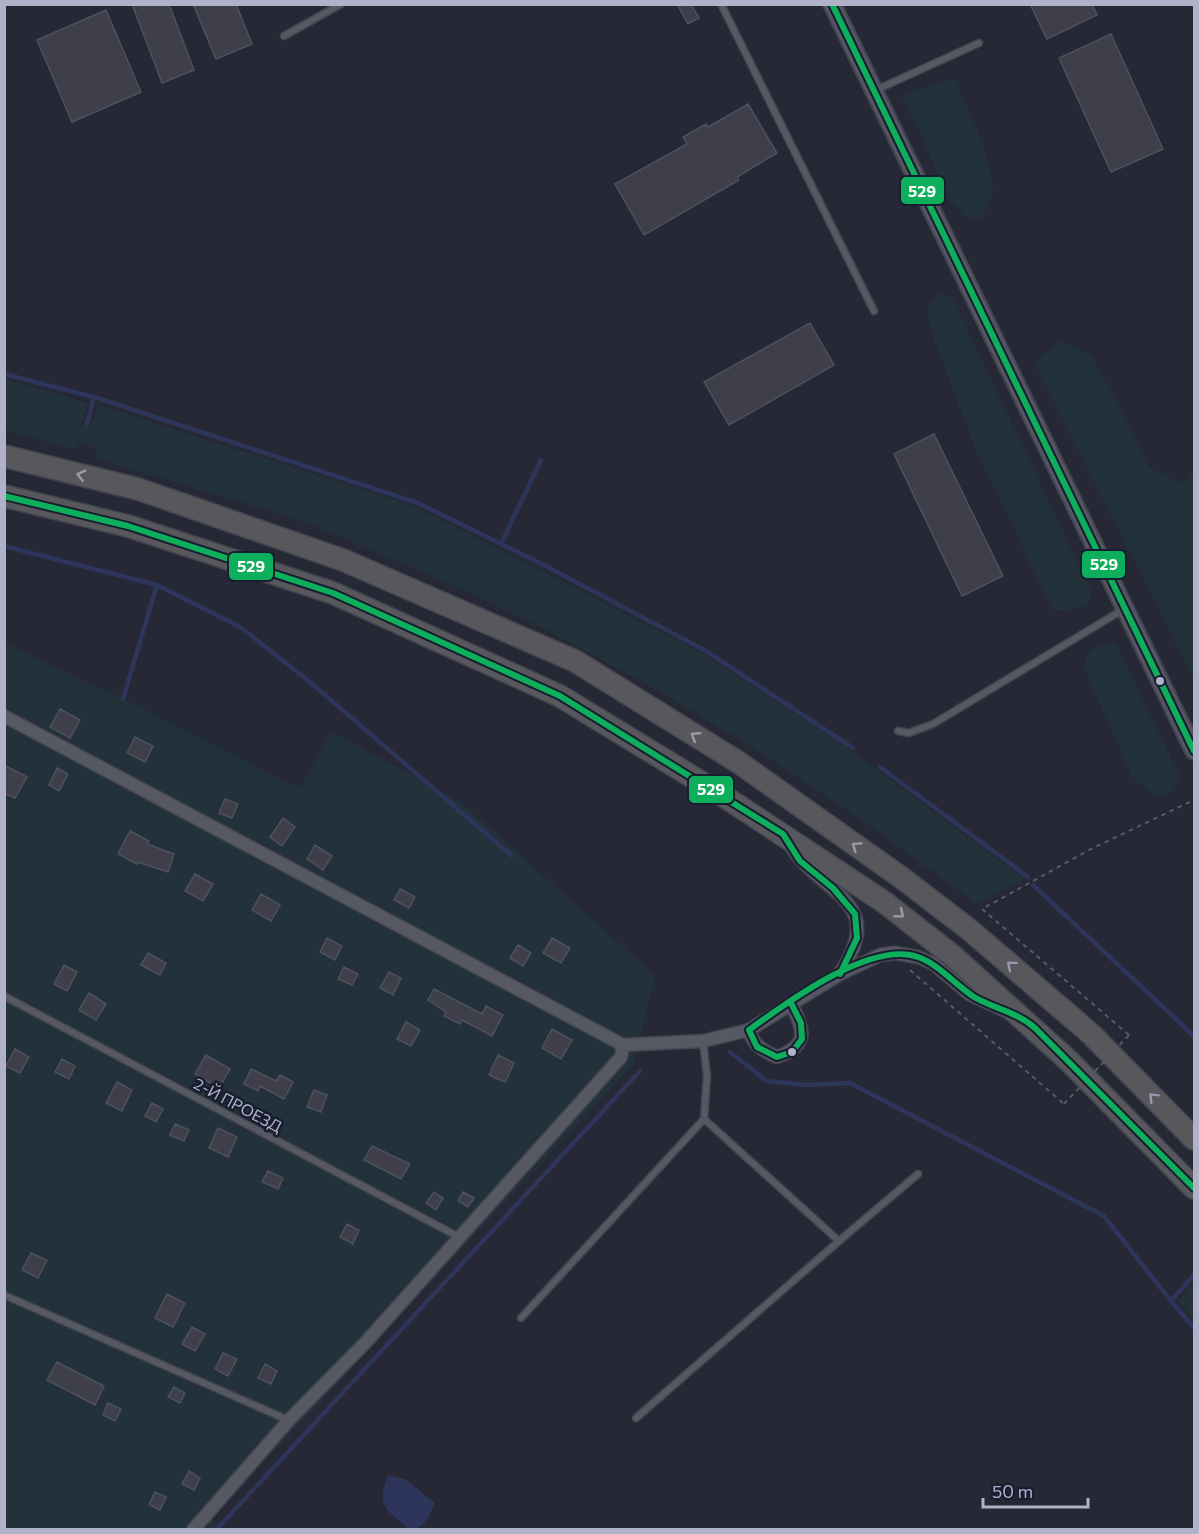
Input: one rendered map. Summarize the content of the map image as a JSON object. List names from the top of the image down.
{
  "streets": {
    "lane": ["2-Й ПРОЕЗД"]
  },
  "lines": ["transit line 529"],
  "scale_bar": "50 m"
}
